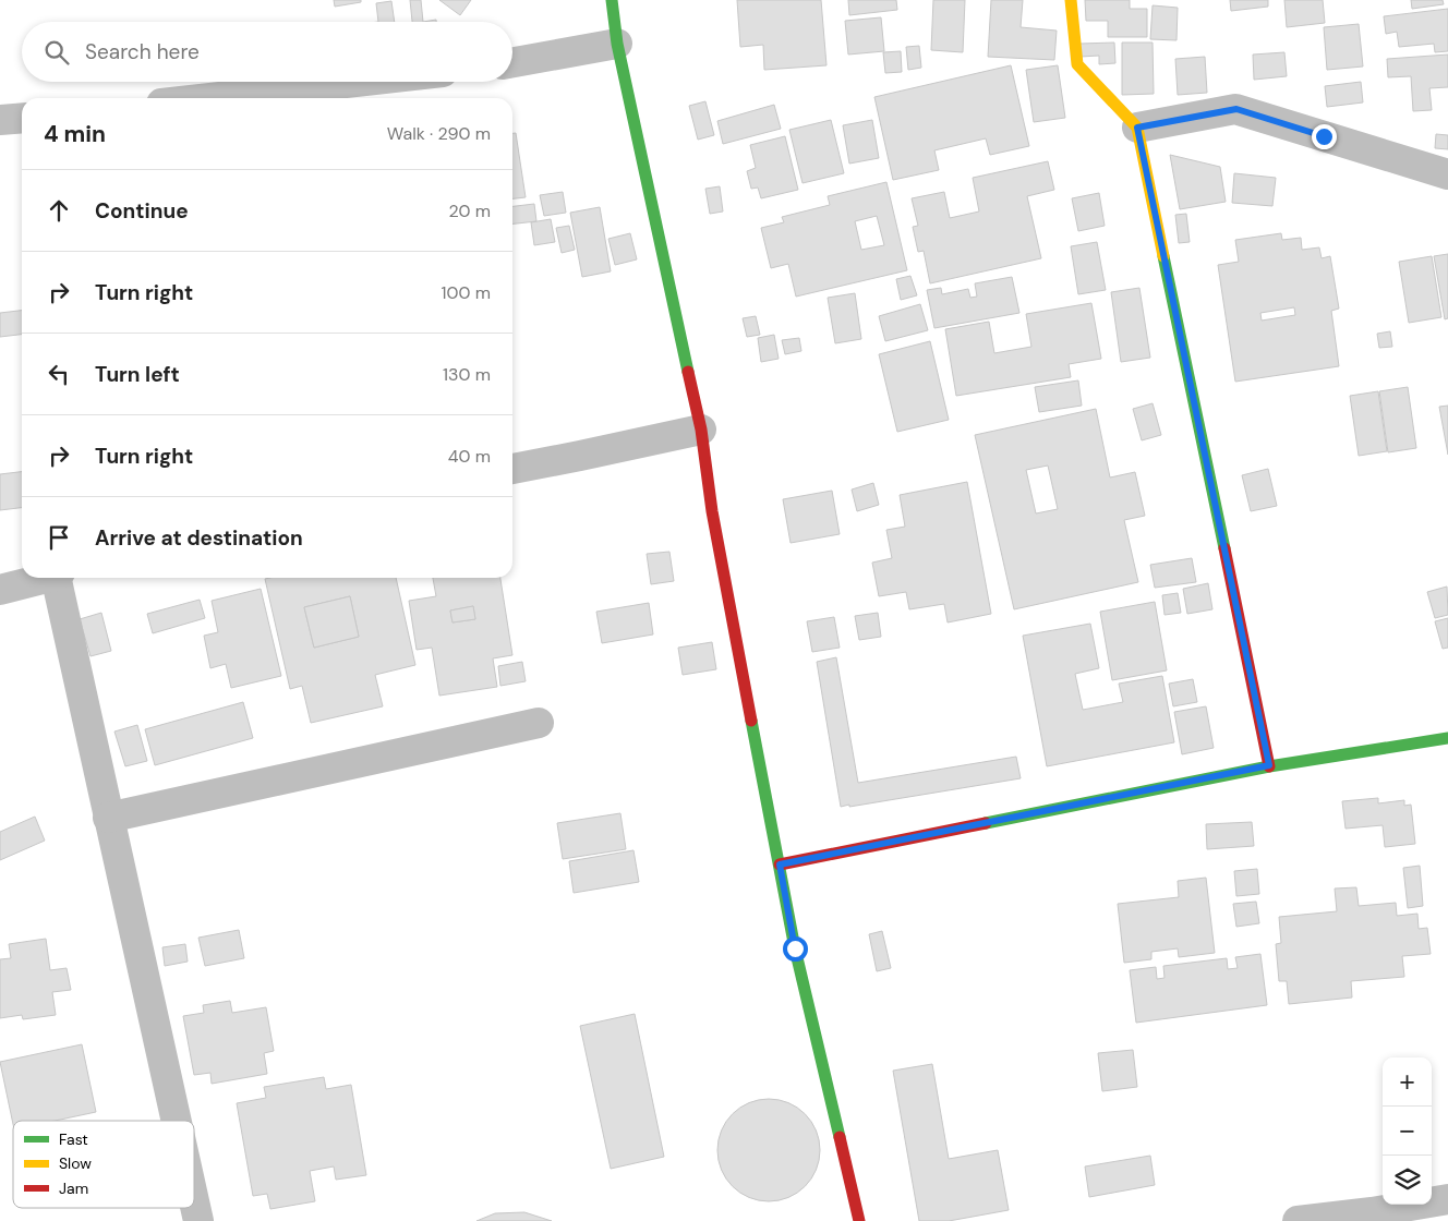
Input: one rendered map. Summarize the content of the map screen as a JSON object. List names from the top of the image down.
{
  "legend": ["Fast", "Slow", "Jam"],
  "page": {
    "search": "Search here",
    "heading": ["4 min", "Walk · 290 m"],
    "list": [
      ["Continue", "20 m"],
      ["Turn right", "100 m"],
      ["Turn left", "130 m"],
      ["Turn right", "40 m"],
      "Arrive at destination"
    ],
    "map_buttons": ["+", "−"]
  }
}
